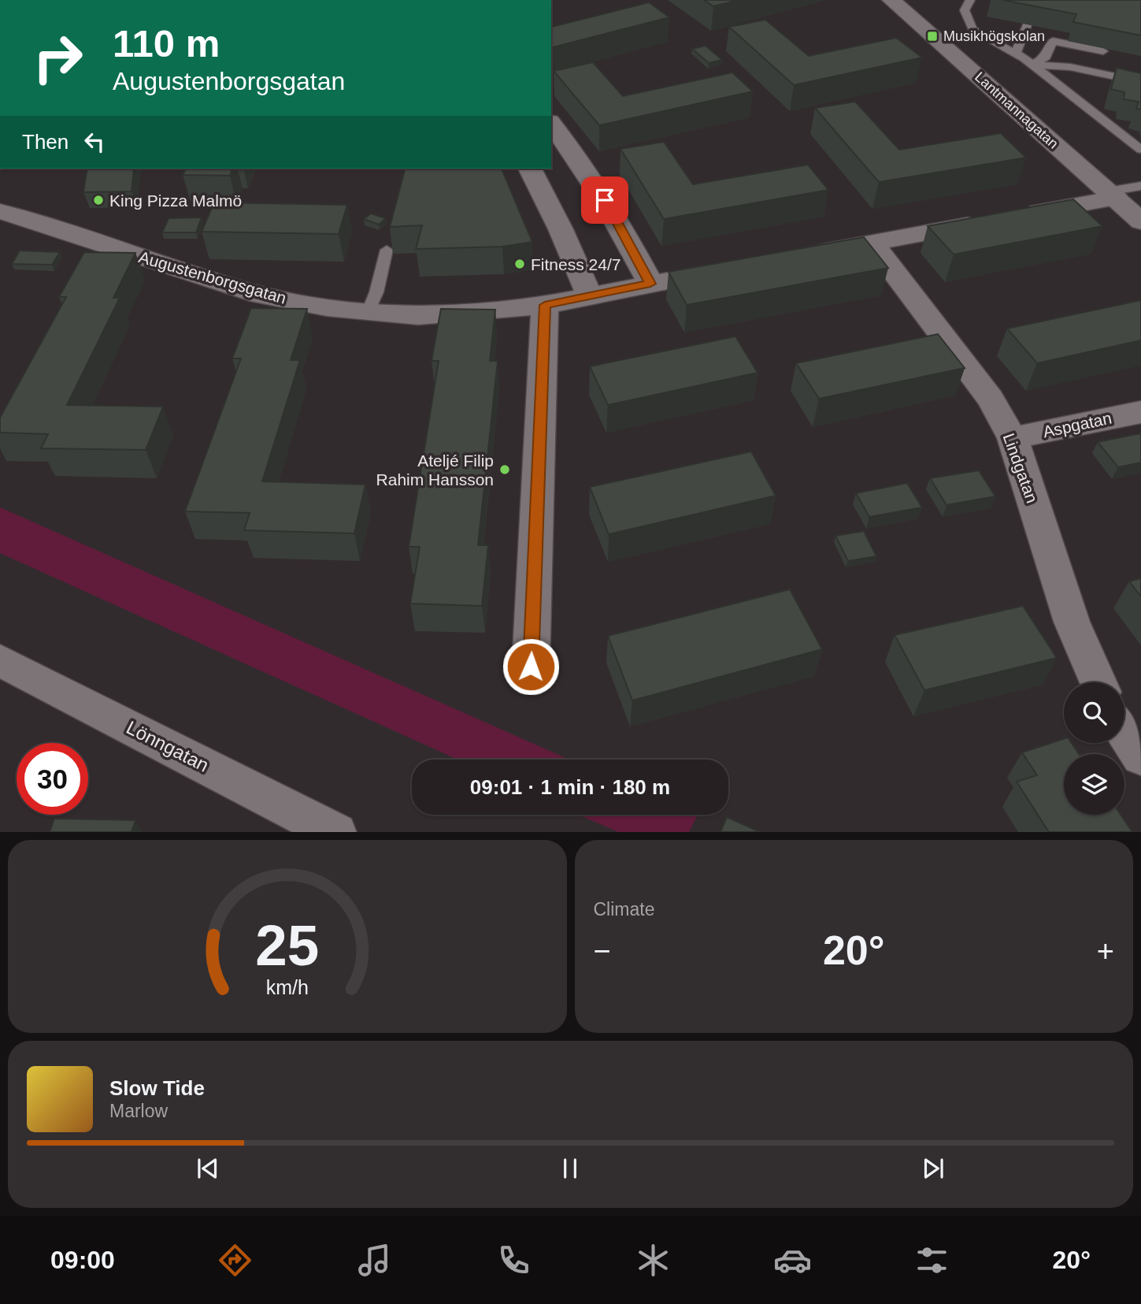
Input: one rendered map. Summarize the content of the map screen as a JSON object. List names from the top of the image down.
{
  "streets": {
    "street": [
      "Lantmannagatan",
      "Augustenborgsgatan",
      "Aspgatan",
      "Lindgatan",
      "Lönngatan"
    ]
  },
  "crossings": [
    ["Aspgatan", "Lindgatan"]
  ],
  "places": {
    "transit": ["Musikhögskolan"],
    "other": ["King Pizza Malmö", "Fitness 24/7", "Ateljé Filip Rahim Hansson"]
  },
  "page": {
    "turn": ["110 m", "Augustenborgsgatan"],
    "then": "Then",
    "limit": "30",
    "trip": "09:01 · 1 min · 180 m",
    "tile": "Climate",
    "heat": ["−", "20°", "+"],
    "song": ["Slow Tide", "Marlow"],
    "tabs": ["09:00", "20°"],
    "gauge": ["25", "km/h"]
  }
}
